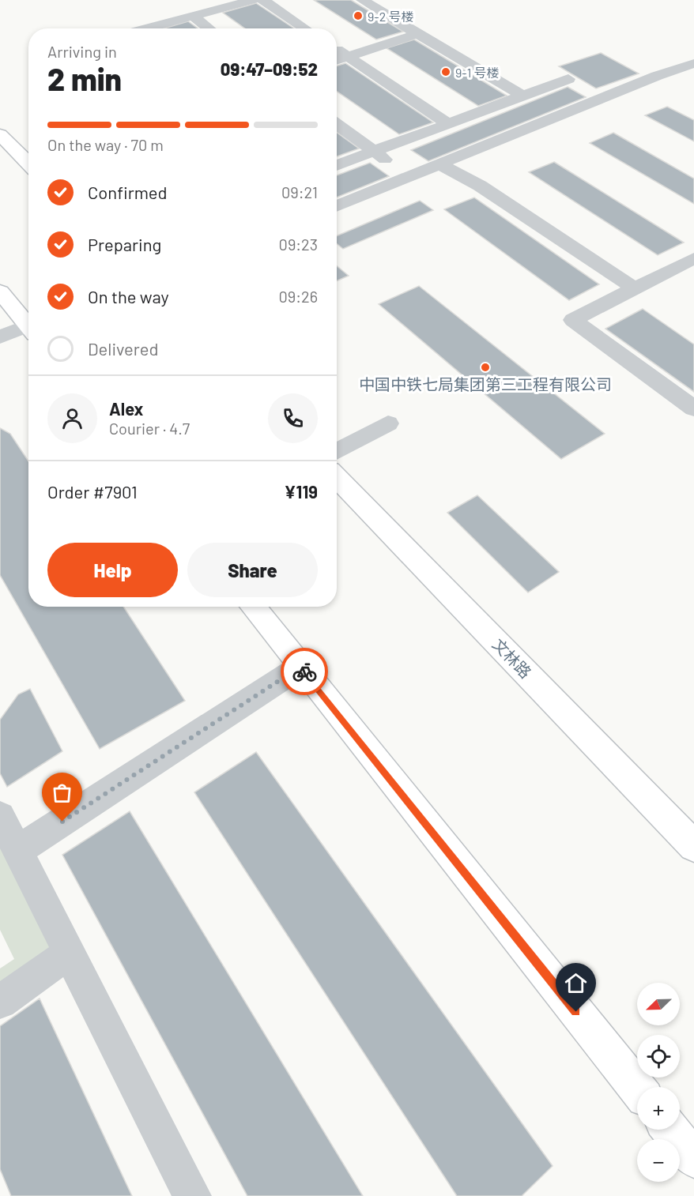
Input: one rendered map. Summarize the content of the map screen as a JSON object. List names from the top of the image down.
{
  "streets": {
    "main road": ["文林路"]
  },
  "places": ["9-2 号楼", "9-1 号楼", "中国中铁七局集团第三工程有限公司"],
  "north": "bottom left",
  "page": {
    "heading": ["2 min", "Arriving in", "09:47–09:52"],
    "panel": [
      "Alex",
      "Courier · 4.7",
      "Order #7901",
      "¥119"
    ],
    "bar": "On the way · 70 m",
    "list": [
      ["Confirmed", "09:21"],
      ["Preparing", "09:23"],
      ["On the way", "09:26"],
      "Delivered"
    ],
    "buttons": ["Help", "Share"],
    "map_buttons": ["+", "−"]
  }
}
